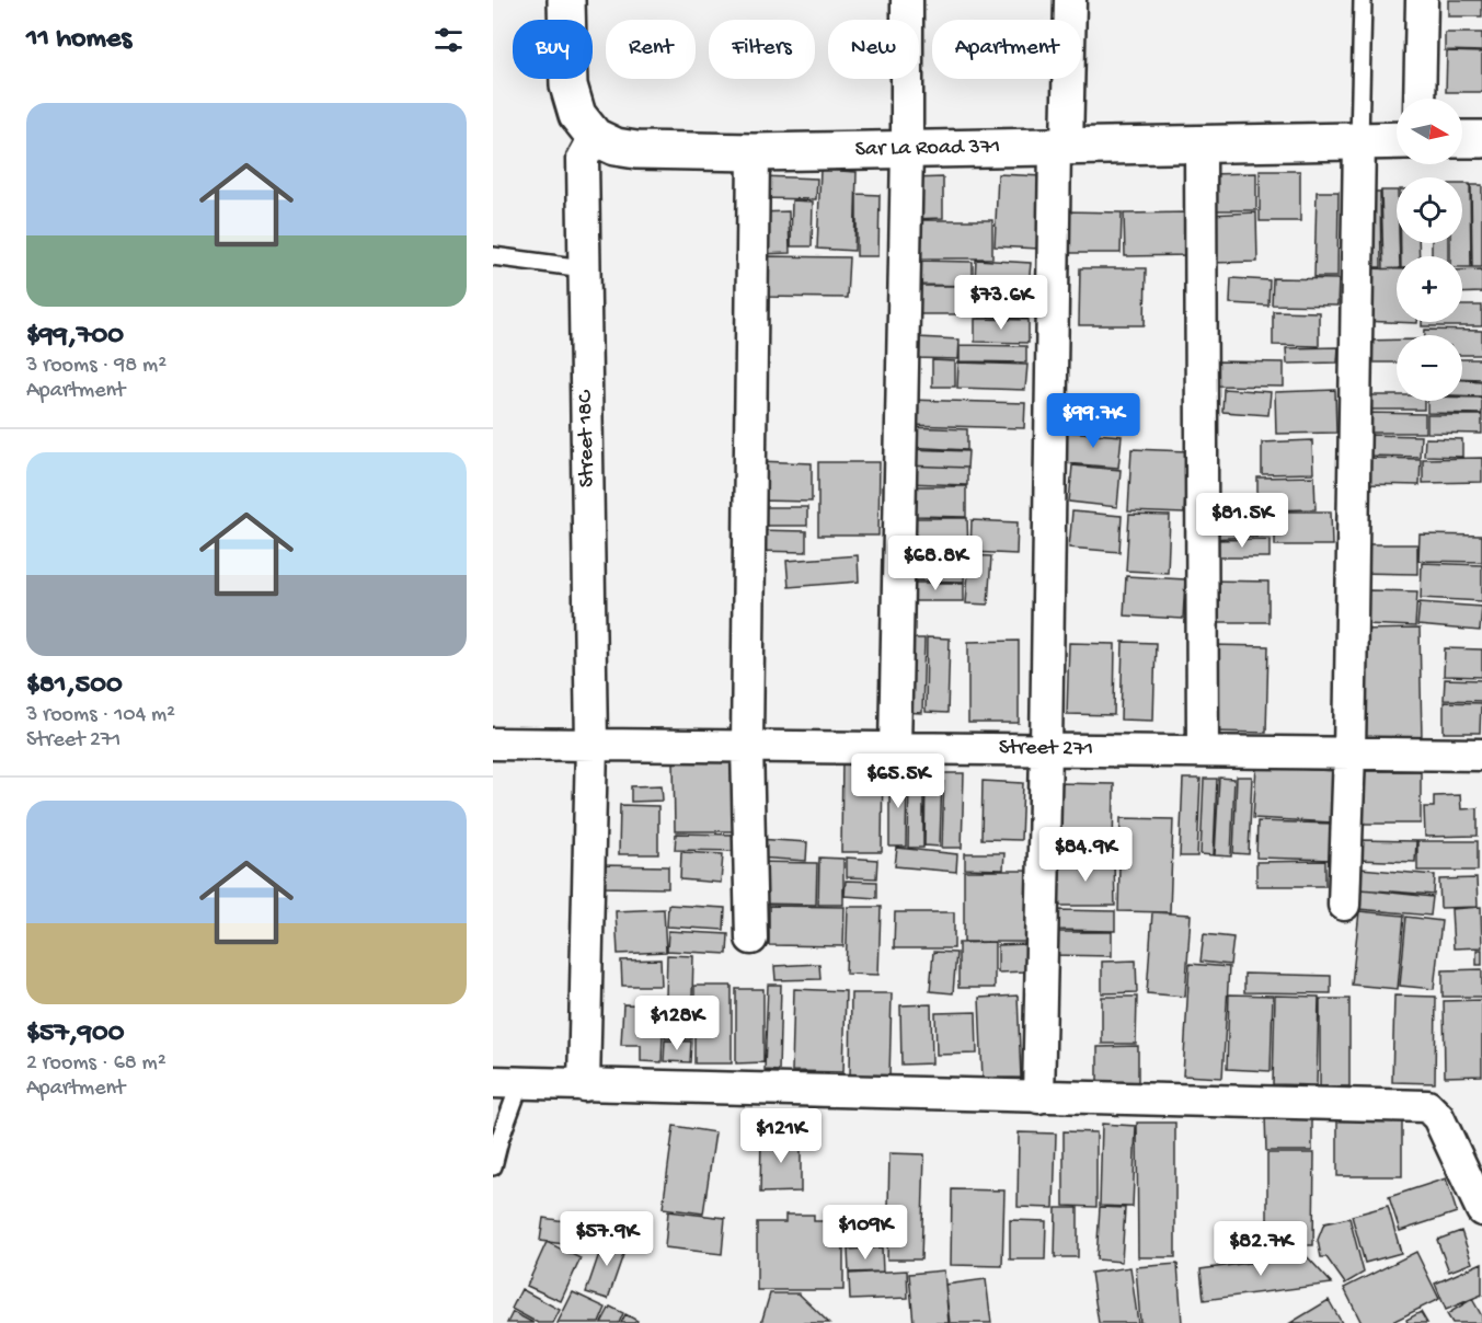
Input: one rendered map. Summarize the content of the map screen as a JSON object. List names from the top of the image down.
{
  "streets": {
    "street": ["Sar La Road 371", "Street 18C", "Street 271"]
  },
  "crossings": [
    ["Sar La Road 371", "Street 18C"],
    ["Street 18C", "Street 271"]
  ],
  "north": "right",
  "page": {
    "heading": "11 homes",
    "chip": [
      "Buy",
      "Rent",
      "Filters",
      "New",
      "Apartment"
    ],
    "list": [
      {
        "name": "$99,700",
        "note": "3 rooms · 98 m² · Apartment"
      },
      {
        "name": "$81,500",
        "note": "3 rooms · 104 m² · Street 271"
      },
      {
        "name": "$57,900",
        "note": "2 rooms · 68 m² · Apartment"
      }
    ],
    "map_buttons": ["+", "−"],
    "price": [
      "$73.6K",
      "$99.7K",
      "$81.5K",
      "$68.8K",
      "$65.5K",
      "$84.9K",
      "$128K",
      "$121K",
      "$109K",
      "$57.9K",
      "$82.7K"
    ]
  }
}
